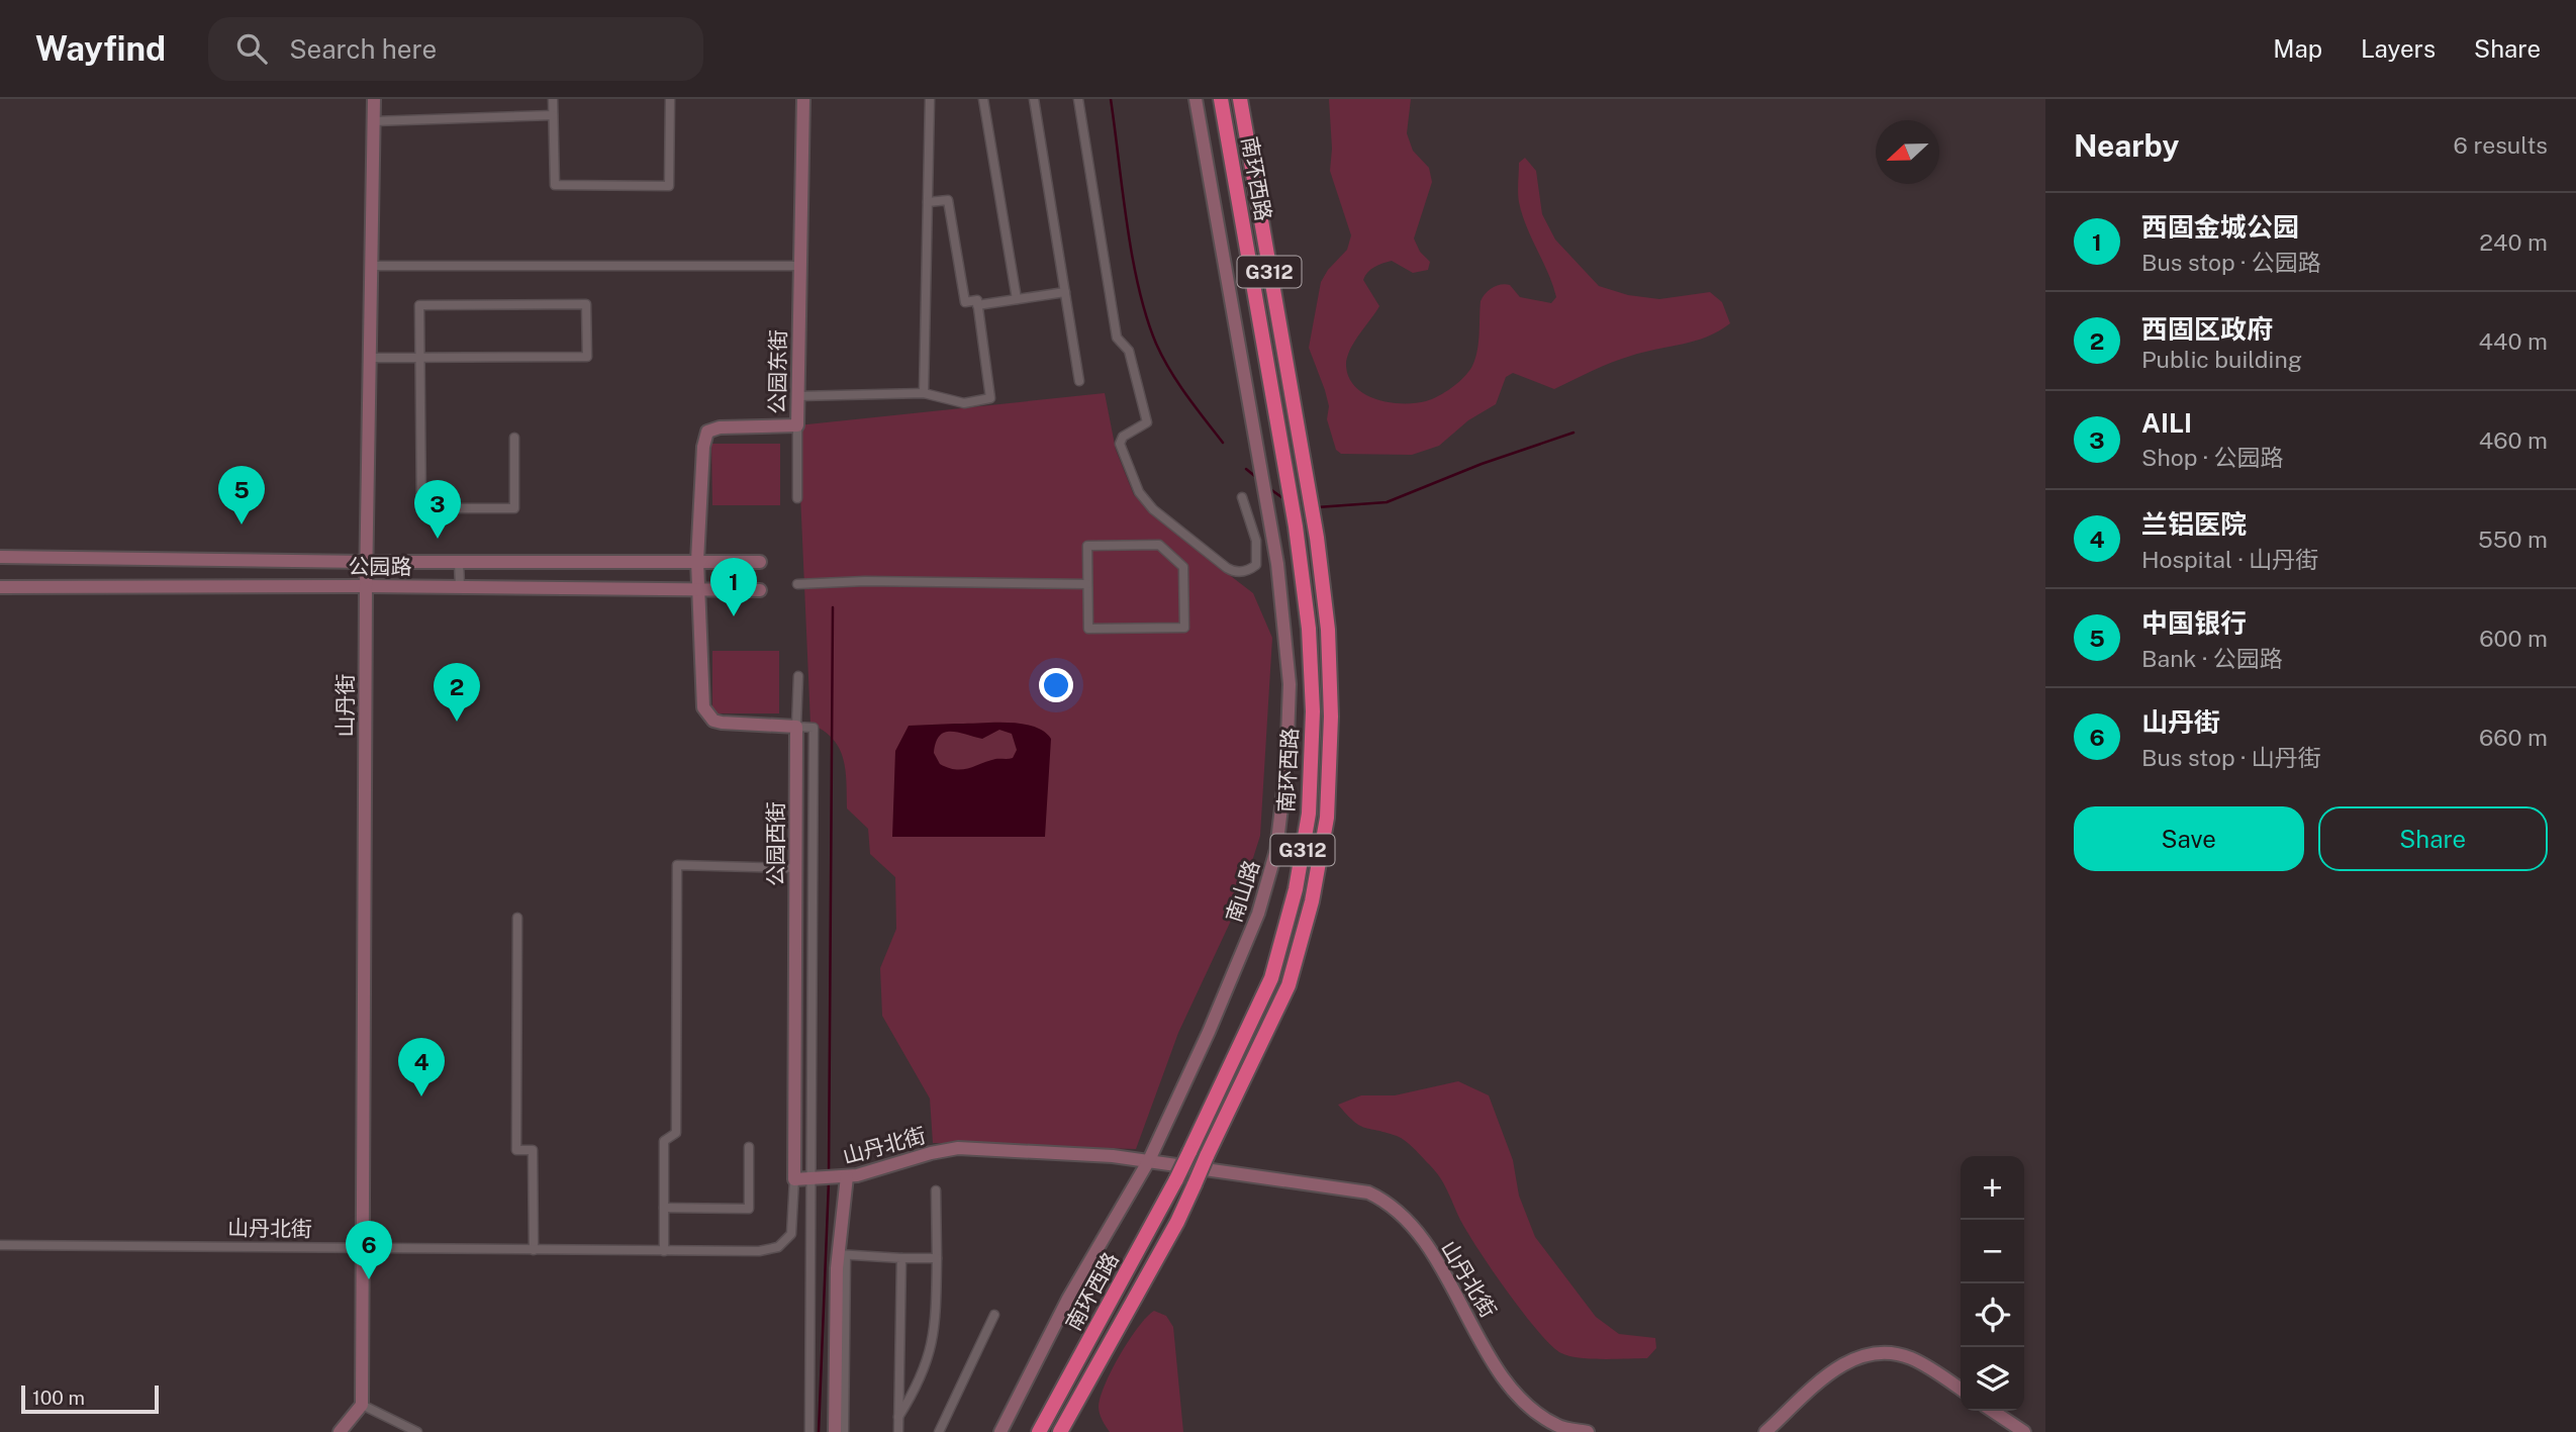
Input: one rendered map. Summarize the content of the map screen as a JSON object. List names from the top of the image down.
{
  "streets": {
    "highway": ["南环西路", "G312"],
    "street": [
      "公园东街",
      "公园路",
      "山丹街",
      "公园西街",
      "南山路",
      "山丹北街"
    ]
  },
  "crossings": [
    ["公园东街", "公园路"],
    ["公园路", "山丹街"],
    ["山丹街", "山丹北街"],
    ["公园西街", "山丹北街"],
    ["南山路", "山丹北街"]
  ],
  "scale_bar": "100 m",
  "north": "left",
  "page": {
    "header": "Wayfind",
    "search": "Search here",
    "nav": ["Map", "Layers", "Share"],
    "heading": ["Nearby", "6 results"],
    "list": [
      {
        "mark": "1",
        "name": "西固金城公园",
        "note": "Bus stop · 公园路",
        "value": "240 m"
      },
      {
        "mark": "2",
        "name": "西固区政府",
        "note": "Public building",
        "value": "440 m"
      },
      {
        "mark": "3",
        "name": "AILI",
        "note": "Shop · 公园路",
        "value": "460 m"
      },
      {
        "mark": "4",
        "name": "兰铝医院",
        "note": "Hospital · 山丹街",
        "value": "550 m"
      },
      {
        "mark": "5",
        "name": "中国银行",
        "note": "Bank · 公园路",
        "value": "600 m"
      },
      {
        "mark": "6",
        "name": "山丹街",
        "note": "Bus stop · 山丹街",
        "value": "660 m"
      }
    ],
    "pins": [
      "5",
      "3",
      "1",
      "2",
      "4",
      "6"
    ],
    "buttons": ["Save", "Share"],
    "map_buttons": ["+", "−"],
    "scale": "100 m"
  }
}
